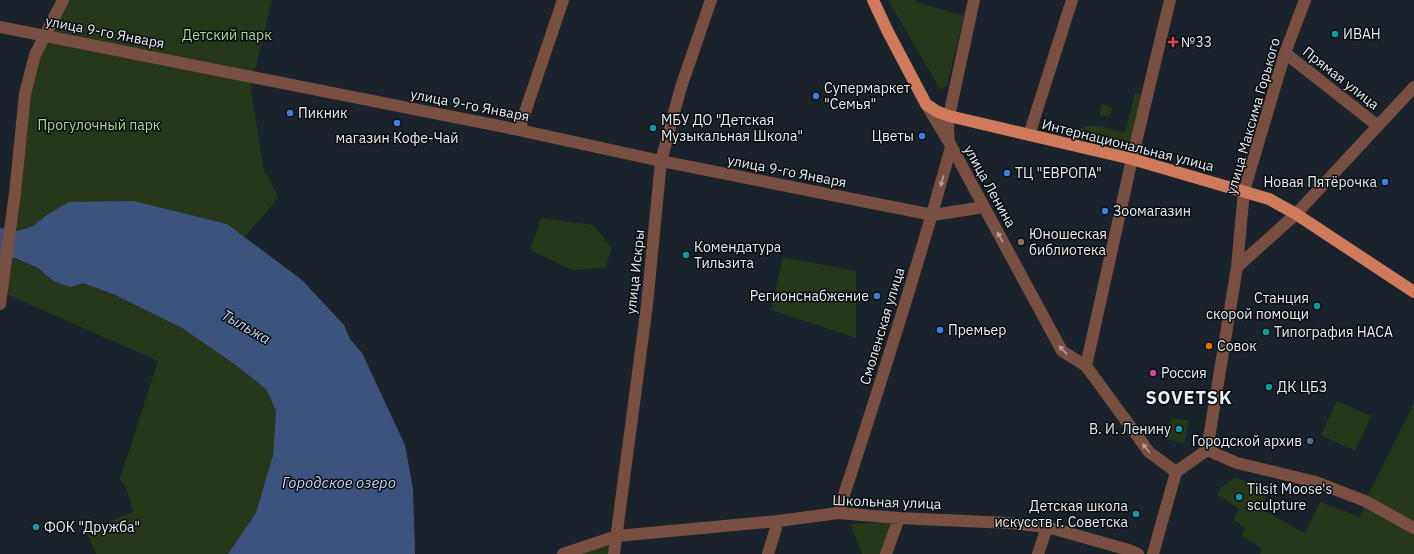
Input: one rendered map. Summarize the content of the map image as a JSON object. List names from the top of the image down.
{
  "streets": {
    "main road": ["Интернациональная улица"],
    "street": [
      "улица 9-го Января",
      "Прямая улица",
      "улица Максима Горького",
      "улица Ленина",
      "улица Искры",
      "Смоленская улица",
      "Школьная улица"
    ]
  },
  "crossings": [
    ["улица 9-го Января", "улица Искры"],
    ["улица 9-го Января", "Смоленская улица"],
    ["Прямая улица", "улица Максима Горького"],
    ["улица Максима Горького", "Интернациональная улица"],
    ["Интернациональная улица", "улица Ленина"],
    ["улица Ленина", "Смоленская улица"],
    ["улица Искры", "Школьная улица"],
    ["Смоленская улица", "Школьная улица"]
  ],
  "one_way": ["улица Ленина"],
  "districts": ["SOVETSK"],
  "water": ["Тыльжа", "Городское озеро"],
  "parks": ["Детский парк", "Прогулочный парк"],
  "places": {
    "other": [
      "ИВАН",
      "Супермаркет \"Семья\"",
      "Пикник",
      "магазин Кофе-Чай",
      "МБУ ДО \"Детская Музыкальная Школа\"",
      "Цветы",
      "ТЦ \"ЕВРОПА\"",
      "Новая Пятёрочка",
      "Зоомагазин",
      "Юношеская библиотека",
      "Комендатура Тильзита",
      "Регионснабжение",
      "Станция скорой помощи",
      "Премьер",
      "Типография НАСА",
      "Совок",
      "Россия",
      "ДК ЦБЗ",
      "В. И. Ленину",
      "Городской архив",
      "Tilsit Moose's sculpture",
      "Детская школа искусств г. Советска",
      "ФОК \"Дружба\""
    ],
    "health": ["№33"]
  }
}
